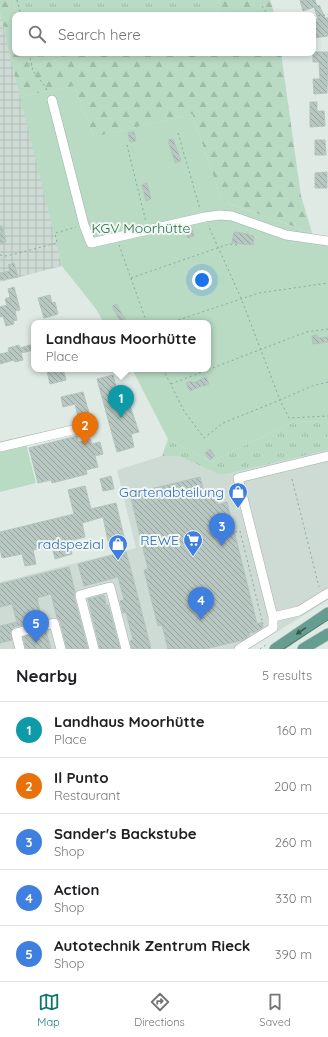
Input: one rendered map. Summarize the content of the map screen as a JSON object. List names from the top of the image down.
{
  "parks": ["KGV Moorhütte"],
  "places": {
    "shop": ["Gartenabteilung", "radspezial"],
    "supermarket": ["REWE"]
  },
  "page": {
    "search": "Search here",
    "popup": ["Landhaus Moorhütte", "Place"],
    "pins": [
      "1",
      "2",
      "3",
      "4",
      "5"
    ],
    "heading": ["Nearby", "5 results"],
    "list": [
      {
        "mark": "1",
        "name": "Landhaus Moorhütte",
        "note": "Place",
        "value": "160 m"
      },
      {
        "mark": "2",
        "name": "Il Punto",
        "note": "Restaurant",
        "value": "200 m"
      },
      {
        "mark": "3",
        "name": "Sander's Backstube",
        "note": "Shop",
        "value": "260 m"
      },
      {
        "mark": "4",
        "name": "Action",
        "note": "Shop",
        "value": "330 m"
      },
      {
        "mark": "5",
        "name": "Autotechnik Zentrum Rieck",
        "note": "Shop",
        "value": "390 m"
      }
    ],
    "nav": ["Map", "Directions", "Saved"]
  }
}
